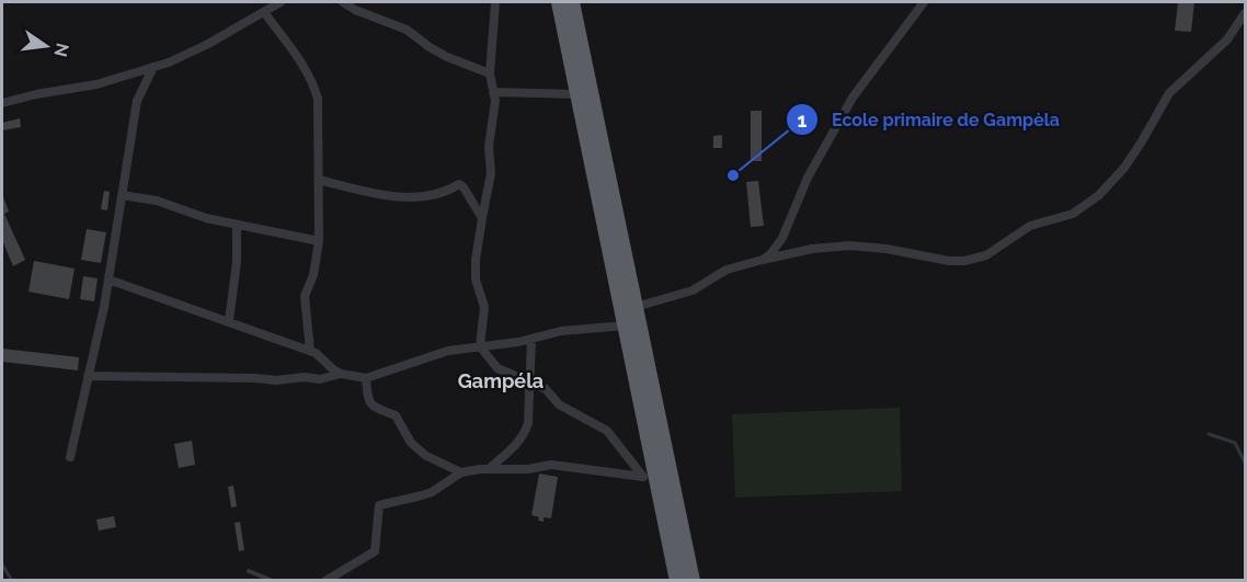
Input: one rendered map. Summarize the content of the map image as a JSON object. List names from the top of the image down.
{
  "districts": ["Gampéla"],
  "places": ["Ecole primaire de Gampèla"],
  "north": "right"
}
